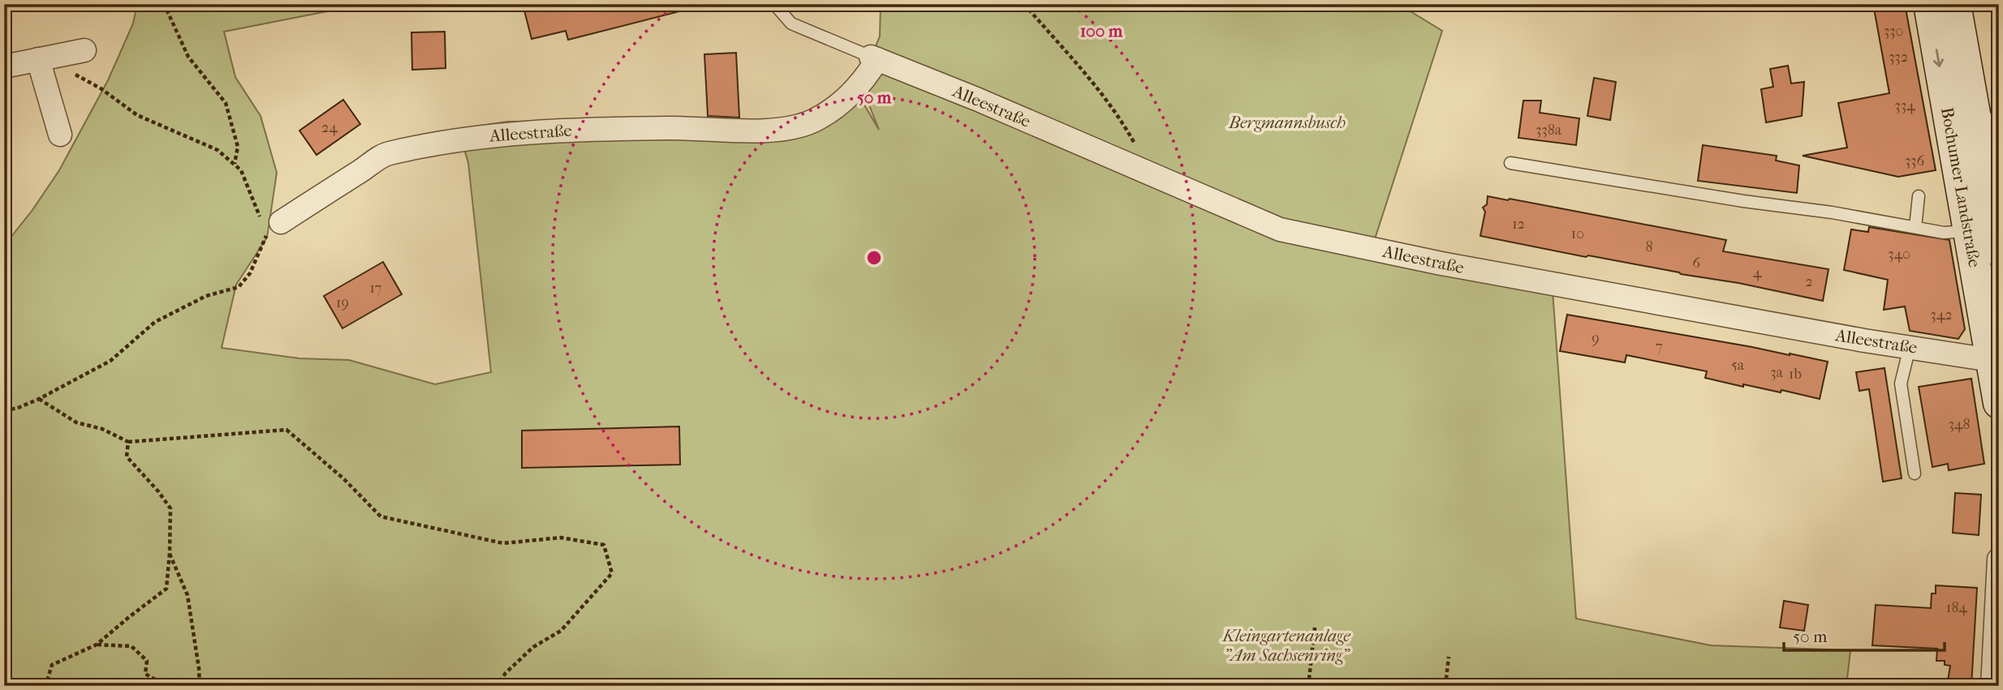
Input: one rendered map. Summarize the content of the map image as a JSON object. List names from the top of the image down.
{
  "streets": {
    "main road": ["Bochumer Landstraße"],
    "street": ["Alleestraße"]
  },
  "crossings": [
    ["Alleestraße", "Bochumer Landstraße"]
  ],
  "parks": ["Bergmannsbusch", "Kleingartenanlage \"Am Sachsenring\""],
  "house_numbers": [
    "330",
    "332",
    "334",
    "24",
    "338a",
    "336",
    "12",
    "10",
    "8",
    "340",
    "6",
    "4",
    "2",
    "17",
    "19",
    "342",
    "9",
    "7",
    "5a",
    "3a",
    "1b",
    "348",
    "184"
  ],
  "scale_bar": "50 m",
  "rings": ["100 m", "50 m"]
}
